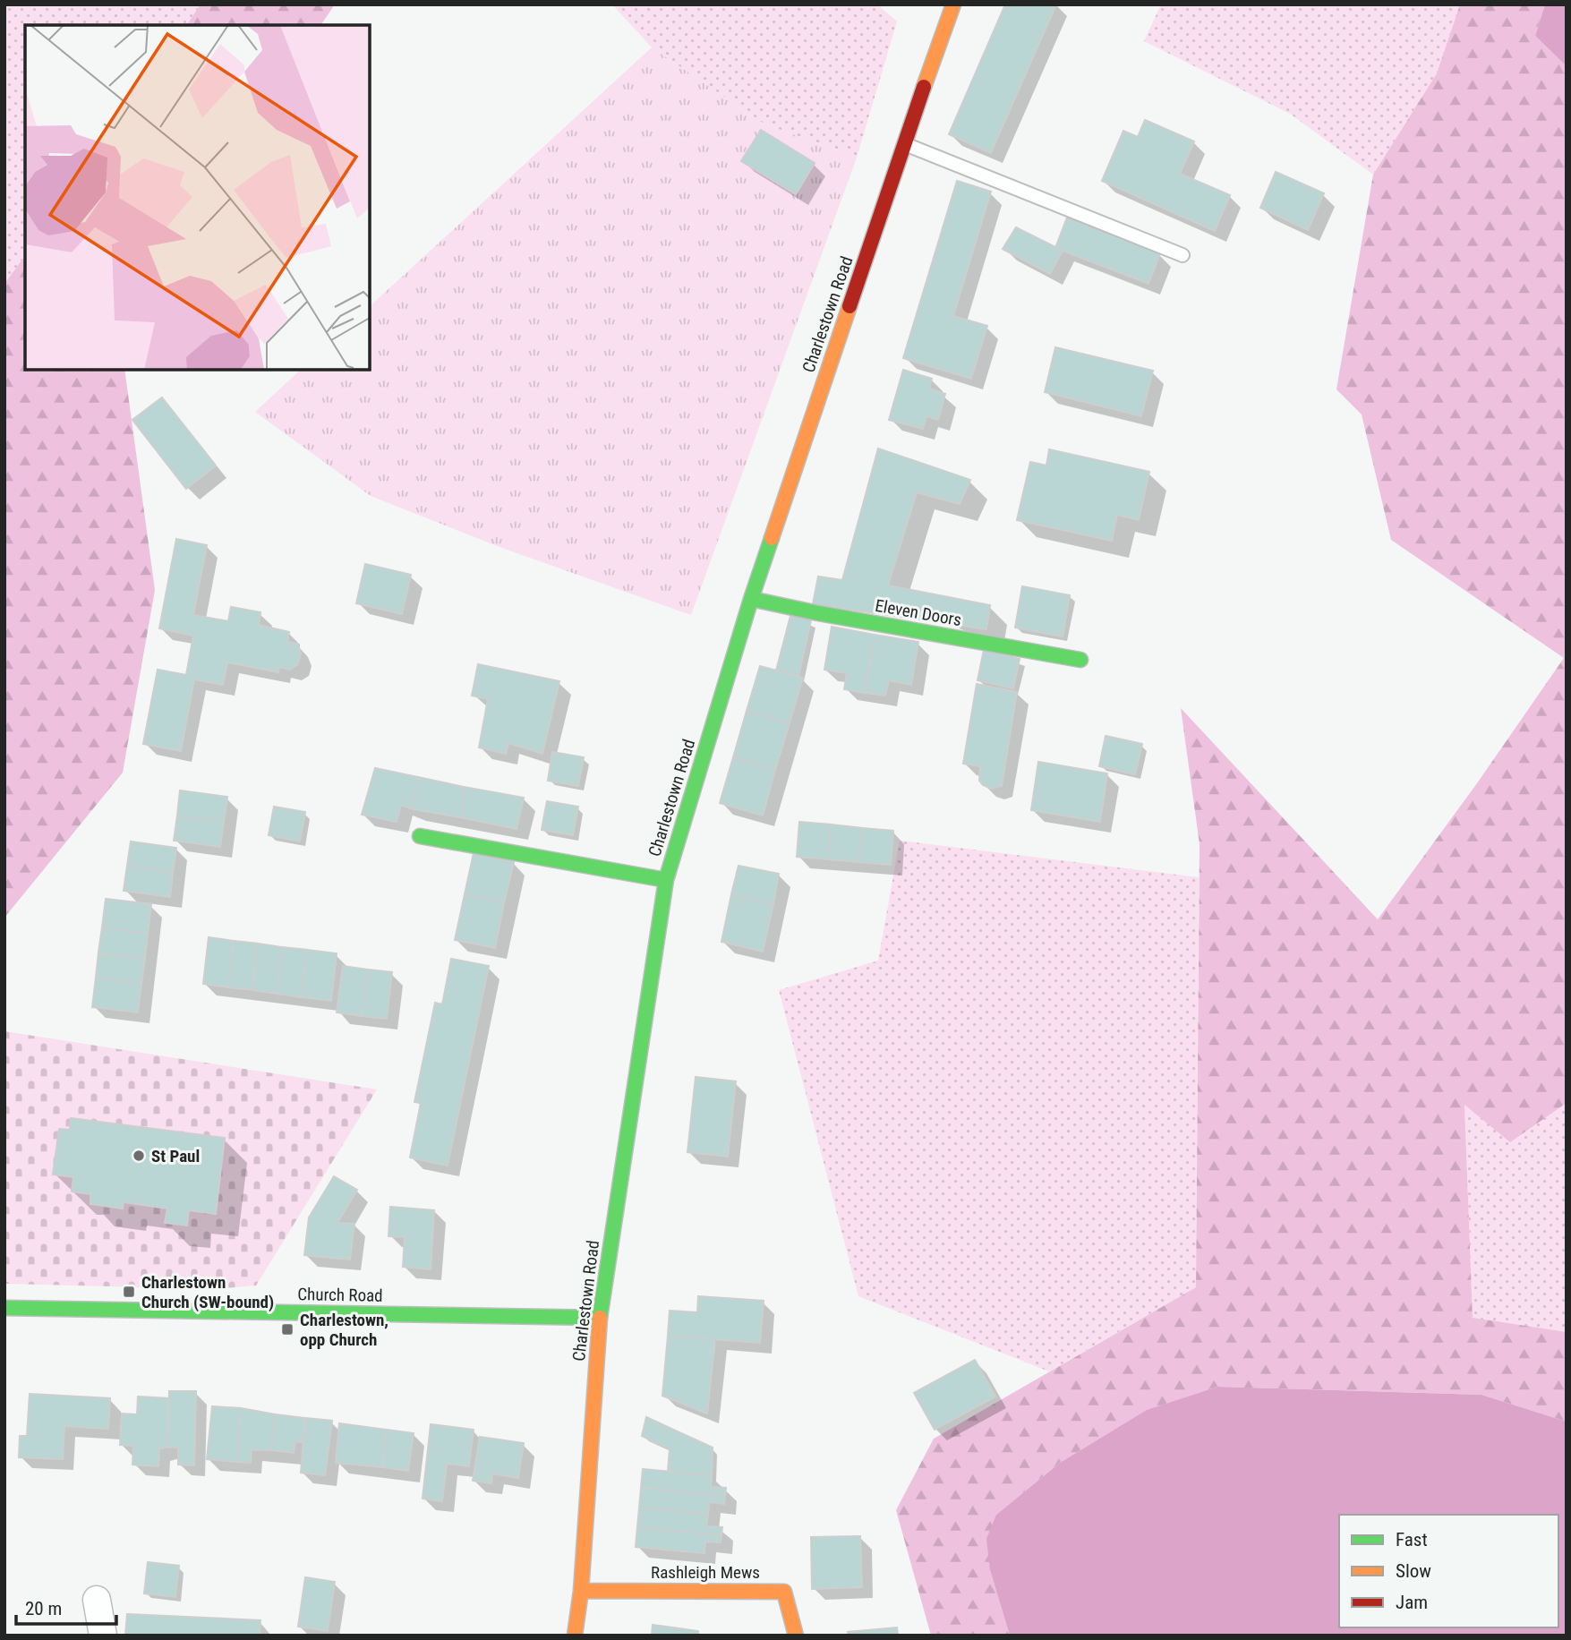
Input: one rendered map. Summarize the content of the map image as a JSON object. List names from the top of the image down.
{
  "streets": {
    "street": [
      "Charlestown Road",
      "Eleven Doors",
      "Church Road",
      "Rashleigh Mews"
    ]
  },
  "crossings": [
    ["Charlestown Road", "Eleven Doors"],
    ["Charlestown Road", "Church Road"],
    ["Charlestown Road", "Rashleigh Mews"]
  ],
  "places": {
    "other": ["St Paul"],
    "transit": ["Charlestown Church (SW-bound)", "Charlestown, opp Church"]
  },
  "legend": ["Fast", "Slow", "Jam"],
  "scale_bar": "20 m"
}
